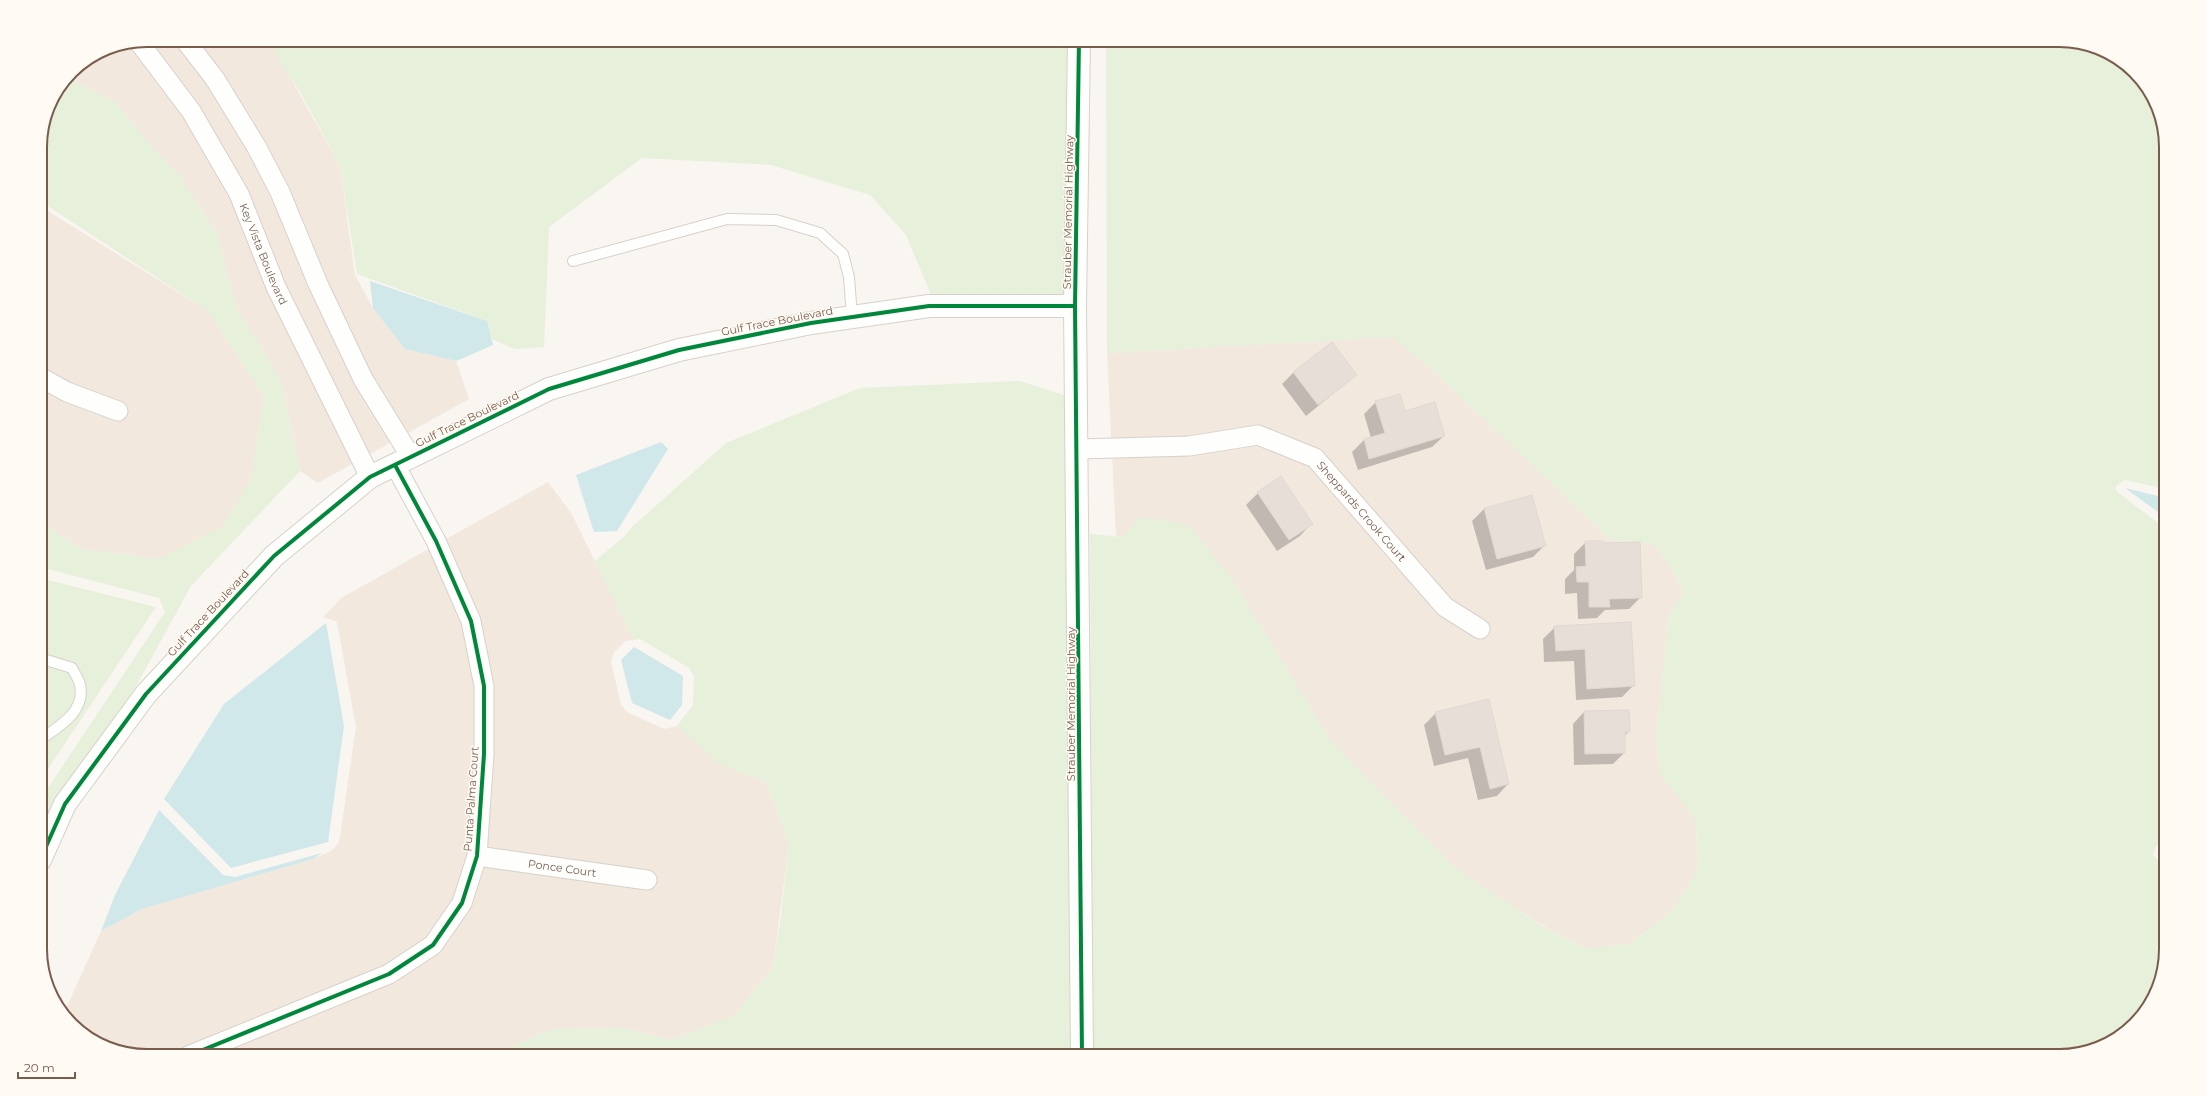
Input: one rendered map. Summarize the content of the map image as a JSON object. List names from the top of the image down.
{
  "streets": {
    "street": [
      "Strauber Memorial Highway",
      "Key Vista Boulevard",
      "Gulf Trace Boulevard",
      "Sheppards Crook Court",
      "Punta Palma Court",
      "Ponce Court"
    ]
  },
  "crossings": [
    ["Strauber Memorial Highway", "Gulf Trace Boulevard"],
    ["Strauber Memorial Highway", "Sheppards Crook Court"],
    ["Key Vista Boulevard", "Gulf Trace Boulevard"],
    ["Gulf Trace Boulevard", "Punta Palma Court"],
    ["Punta Palma Court", "Ponce Court"]
  ],
  "scale_bar": "20 m"
}
